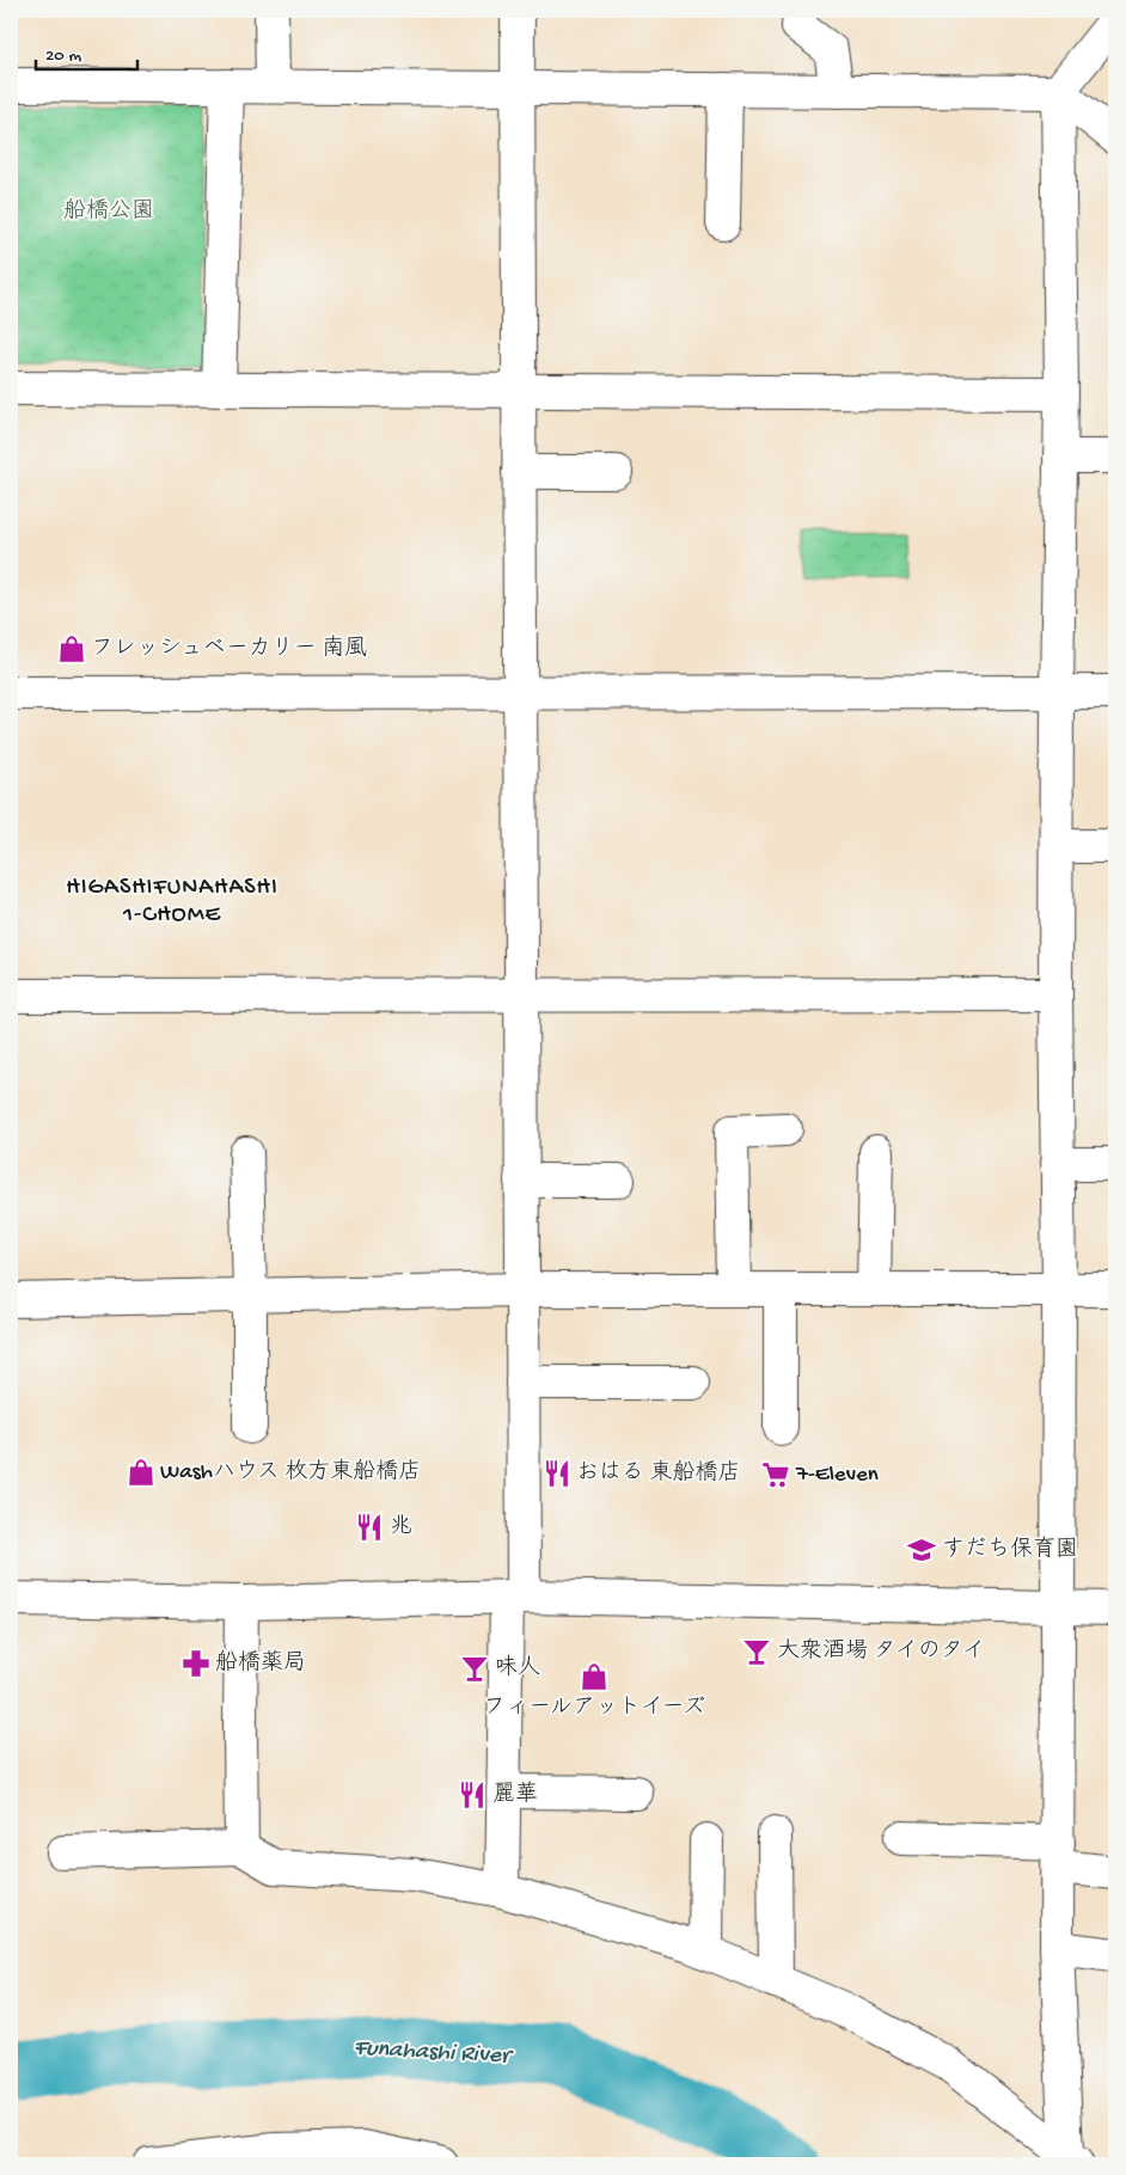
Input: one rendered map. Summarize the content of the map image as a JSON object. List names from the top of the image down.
{
  "districts": ["HIGASHIFUNAHASHI 1-CHOME"],
  "water": ["Funahashi River"],
  "parks": ["船橋公園"],
  "places": {
    "shop": ["フレッシュベーカリー 南風", "Washハウス 枚方東船橋店", "フィールアットイーズ"],
    "restaurant": ["おはる 東船橋店", "兆", "麗華"],
    "supermarket": ["7-Eleven"],
    "school or university": ["すだち保育園"],
    "bar": ["大衆酒場 タイのタイ", "味人"],
    "pharmacy": ["船橋薬局"]
  },
  "scale_bar": "20 m"
}
